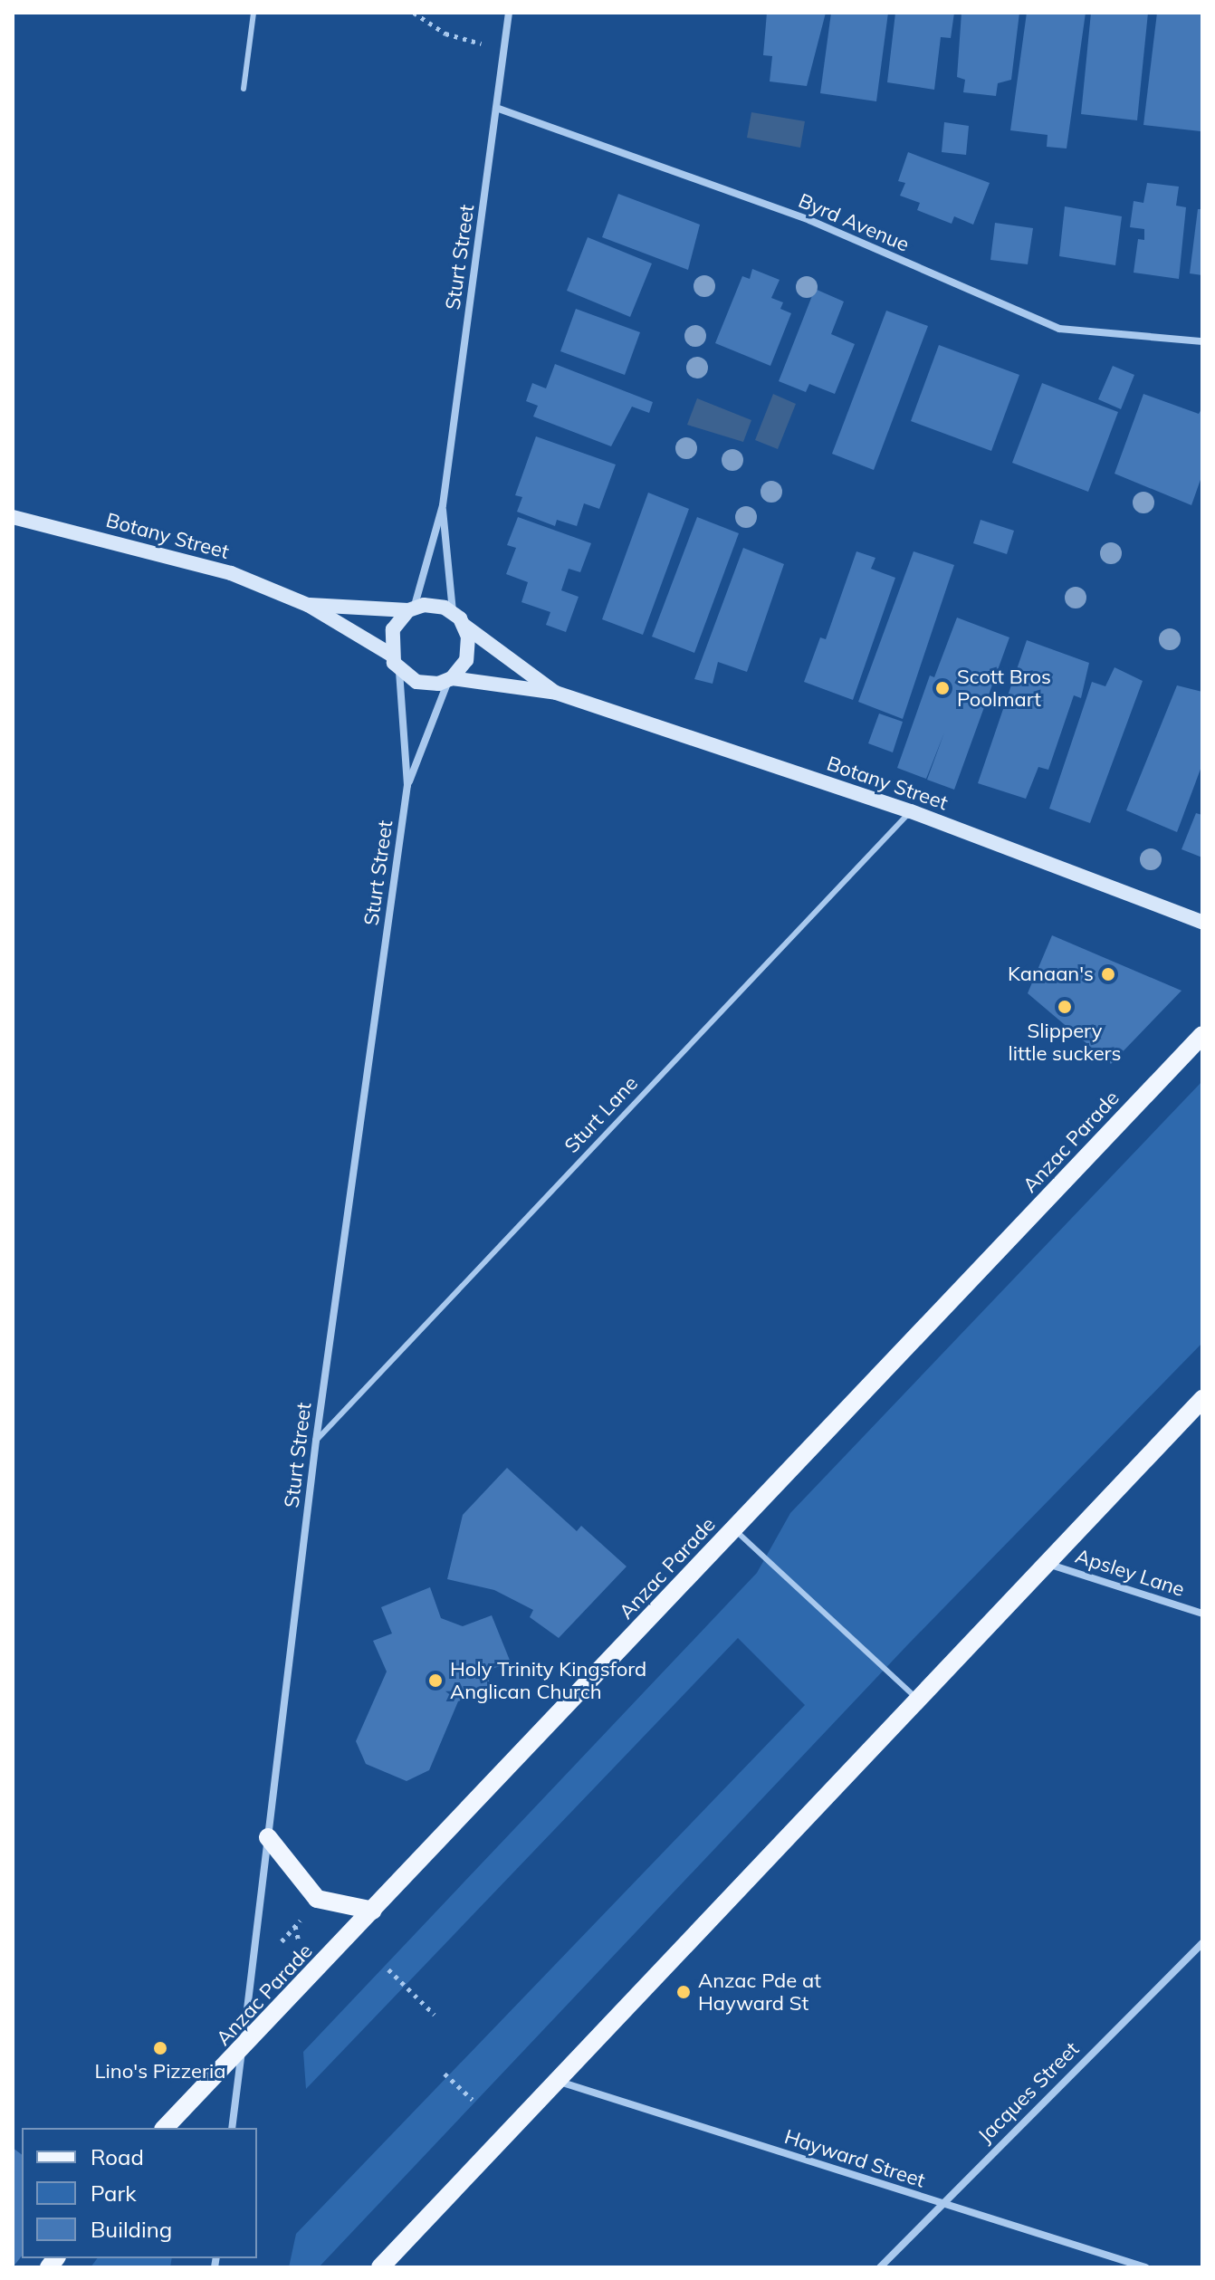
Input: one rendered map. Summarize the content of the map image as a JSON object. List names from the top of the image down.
{
  "streets": {
    "main road": ["Anzac Parade"],
    "street": [
      "Byrd Avenue",
      "Sturt Street",
      "Botany Street",
      "Apsley Lane",
      "Jacques Street",
      "Hayward Street"
    ],
    "lane": ["Sturt Lane"]
  },
  "crossings": [
    ["Byrd Avenue", "Sturt Street"],
    ["Sturt Street", "Botany Street"],
    ["Sturt Street", "Sturt Lane"],
    ["Sturt Street", "Anzac Parade"],
    ["Botany Street", "Sturt Lane"],
    ["Jacques Street", "Hayward Street"]
  ],
  "places": [
    "Scott Bros Poolmart",
    "Kanaan's",
    "Slippery little suckers",
    "Holy Trinity Kingsford Anglican Church",
    "Anzac Pde at Hayward St",
    "Lino's Pizzeria"
  ],
  "legend": ["Road", "Park", "Building"]
}
